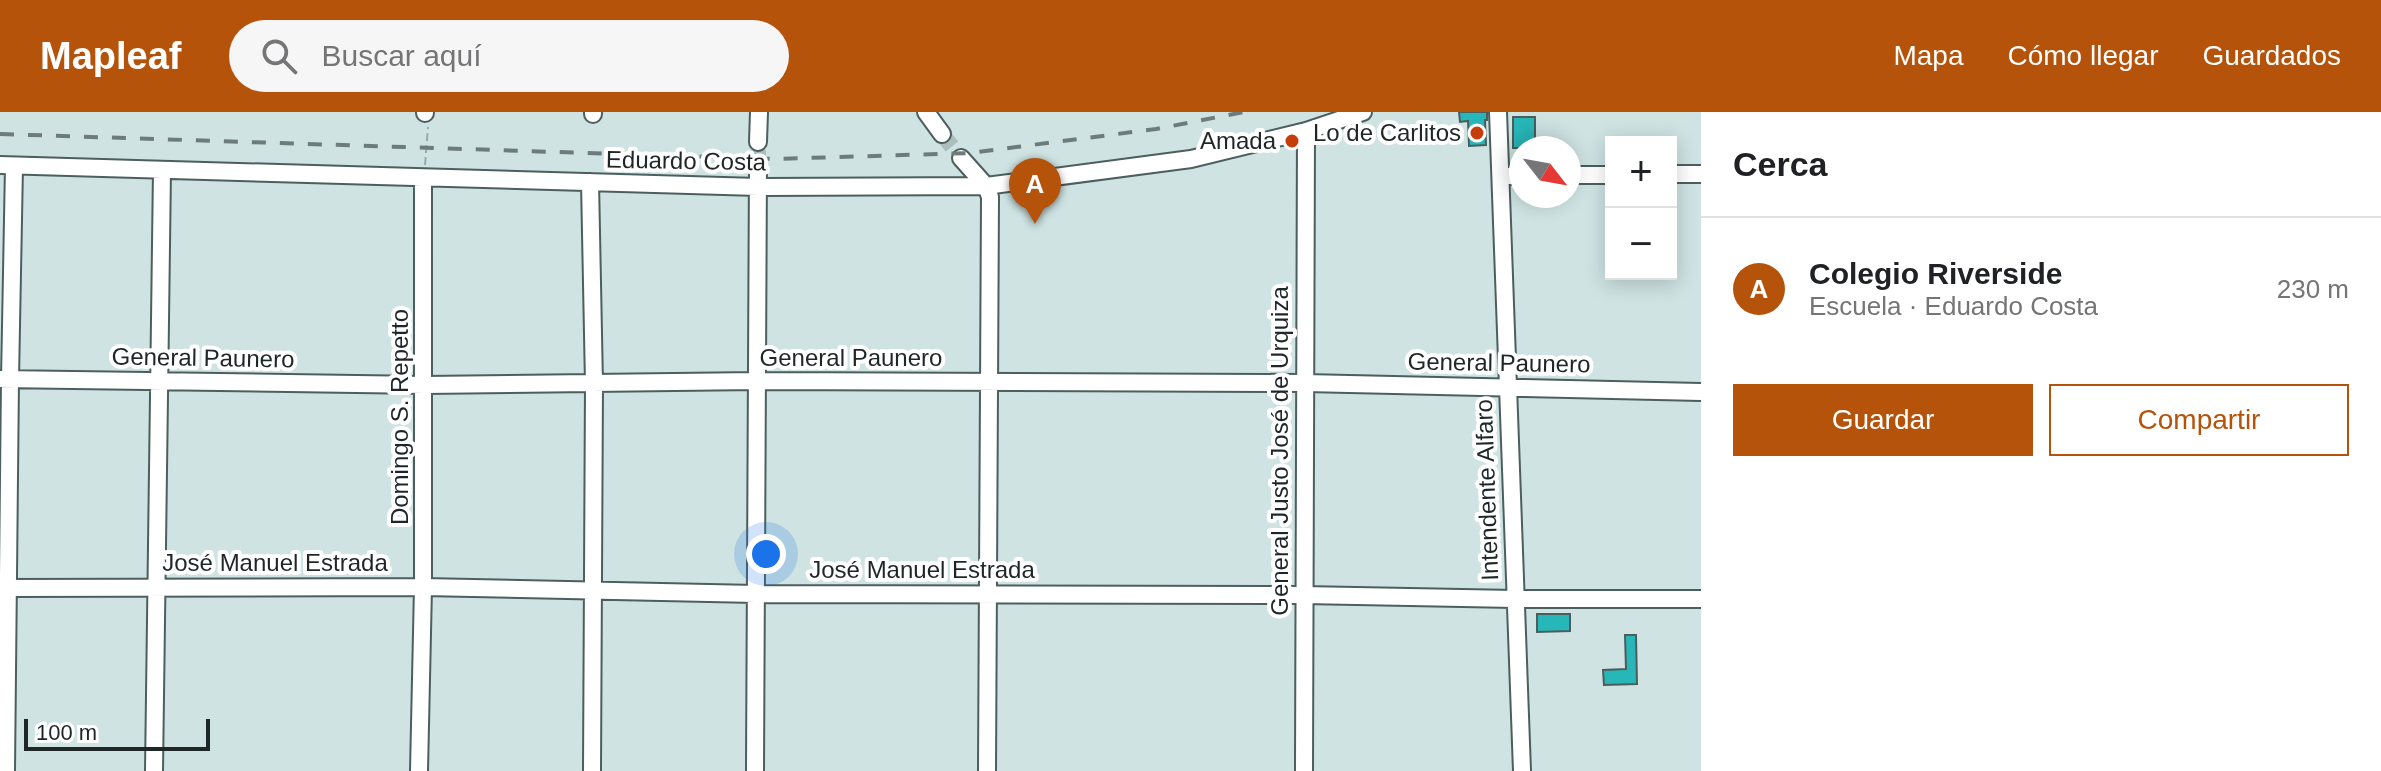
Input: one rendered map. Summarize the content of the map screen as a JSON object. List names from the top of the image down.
{
  "streets": {
    "street": [
      "Eduardo Costa",
      "General Paunero",
      "Domingo S. Repetto",
      "General Justo José de Urquiza",
      "Intendente Alfaro",
      "José Manuel Estrada"
    ]
  },
  "crossings": [
    ["Eduardo Costa", "Domingo S. Repetto"],
    ["Eduardo Costa", "General Justo José de Urquiza"],
    ["General Paunero", "Domingo S. Repetto"],
    ["General Paunero", "General Justo José de Urquiza"],
    ["General Paunero", "Intendente Alfaro"],
    ["Domingo S. Repetto", "José Manuel Estrada"],
    ["General Justo José de Urquiza", "José Manuel Estrada"],
    ["Intendente Alfaro", "José Manuel Estrada"]
  ],
  "places": ["Lo de Carlitos", "Amada"],
  "scale_bar": "100 m",
  "north": "bottom right",
  "page": {
    "header": "Mapleaf",
    "search": "Buscar aquí",
    "nav": ["Mapa", "Cómo llegar", "Guardados"],
    "heading": "Cerca",
    "map_buttons": ["+", "−"],
    "pins": "A",
    "list": [
      {
        "mark": "A",
        "name": "Colegio Riverside",
        "note": "Escuela · Eduardo Costa",
        "value": "230 m"
      }
    ],
    "buttons": ["Guardar", "Compartir"],
    "scale": "100 m"
  }
}
